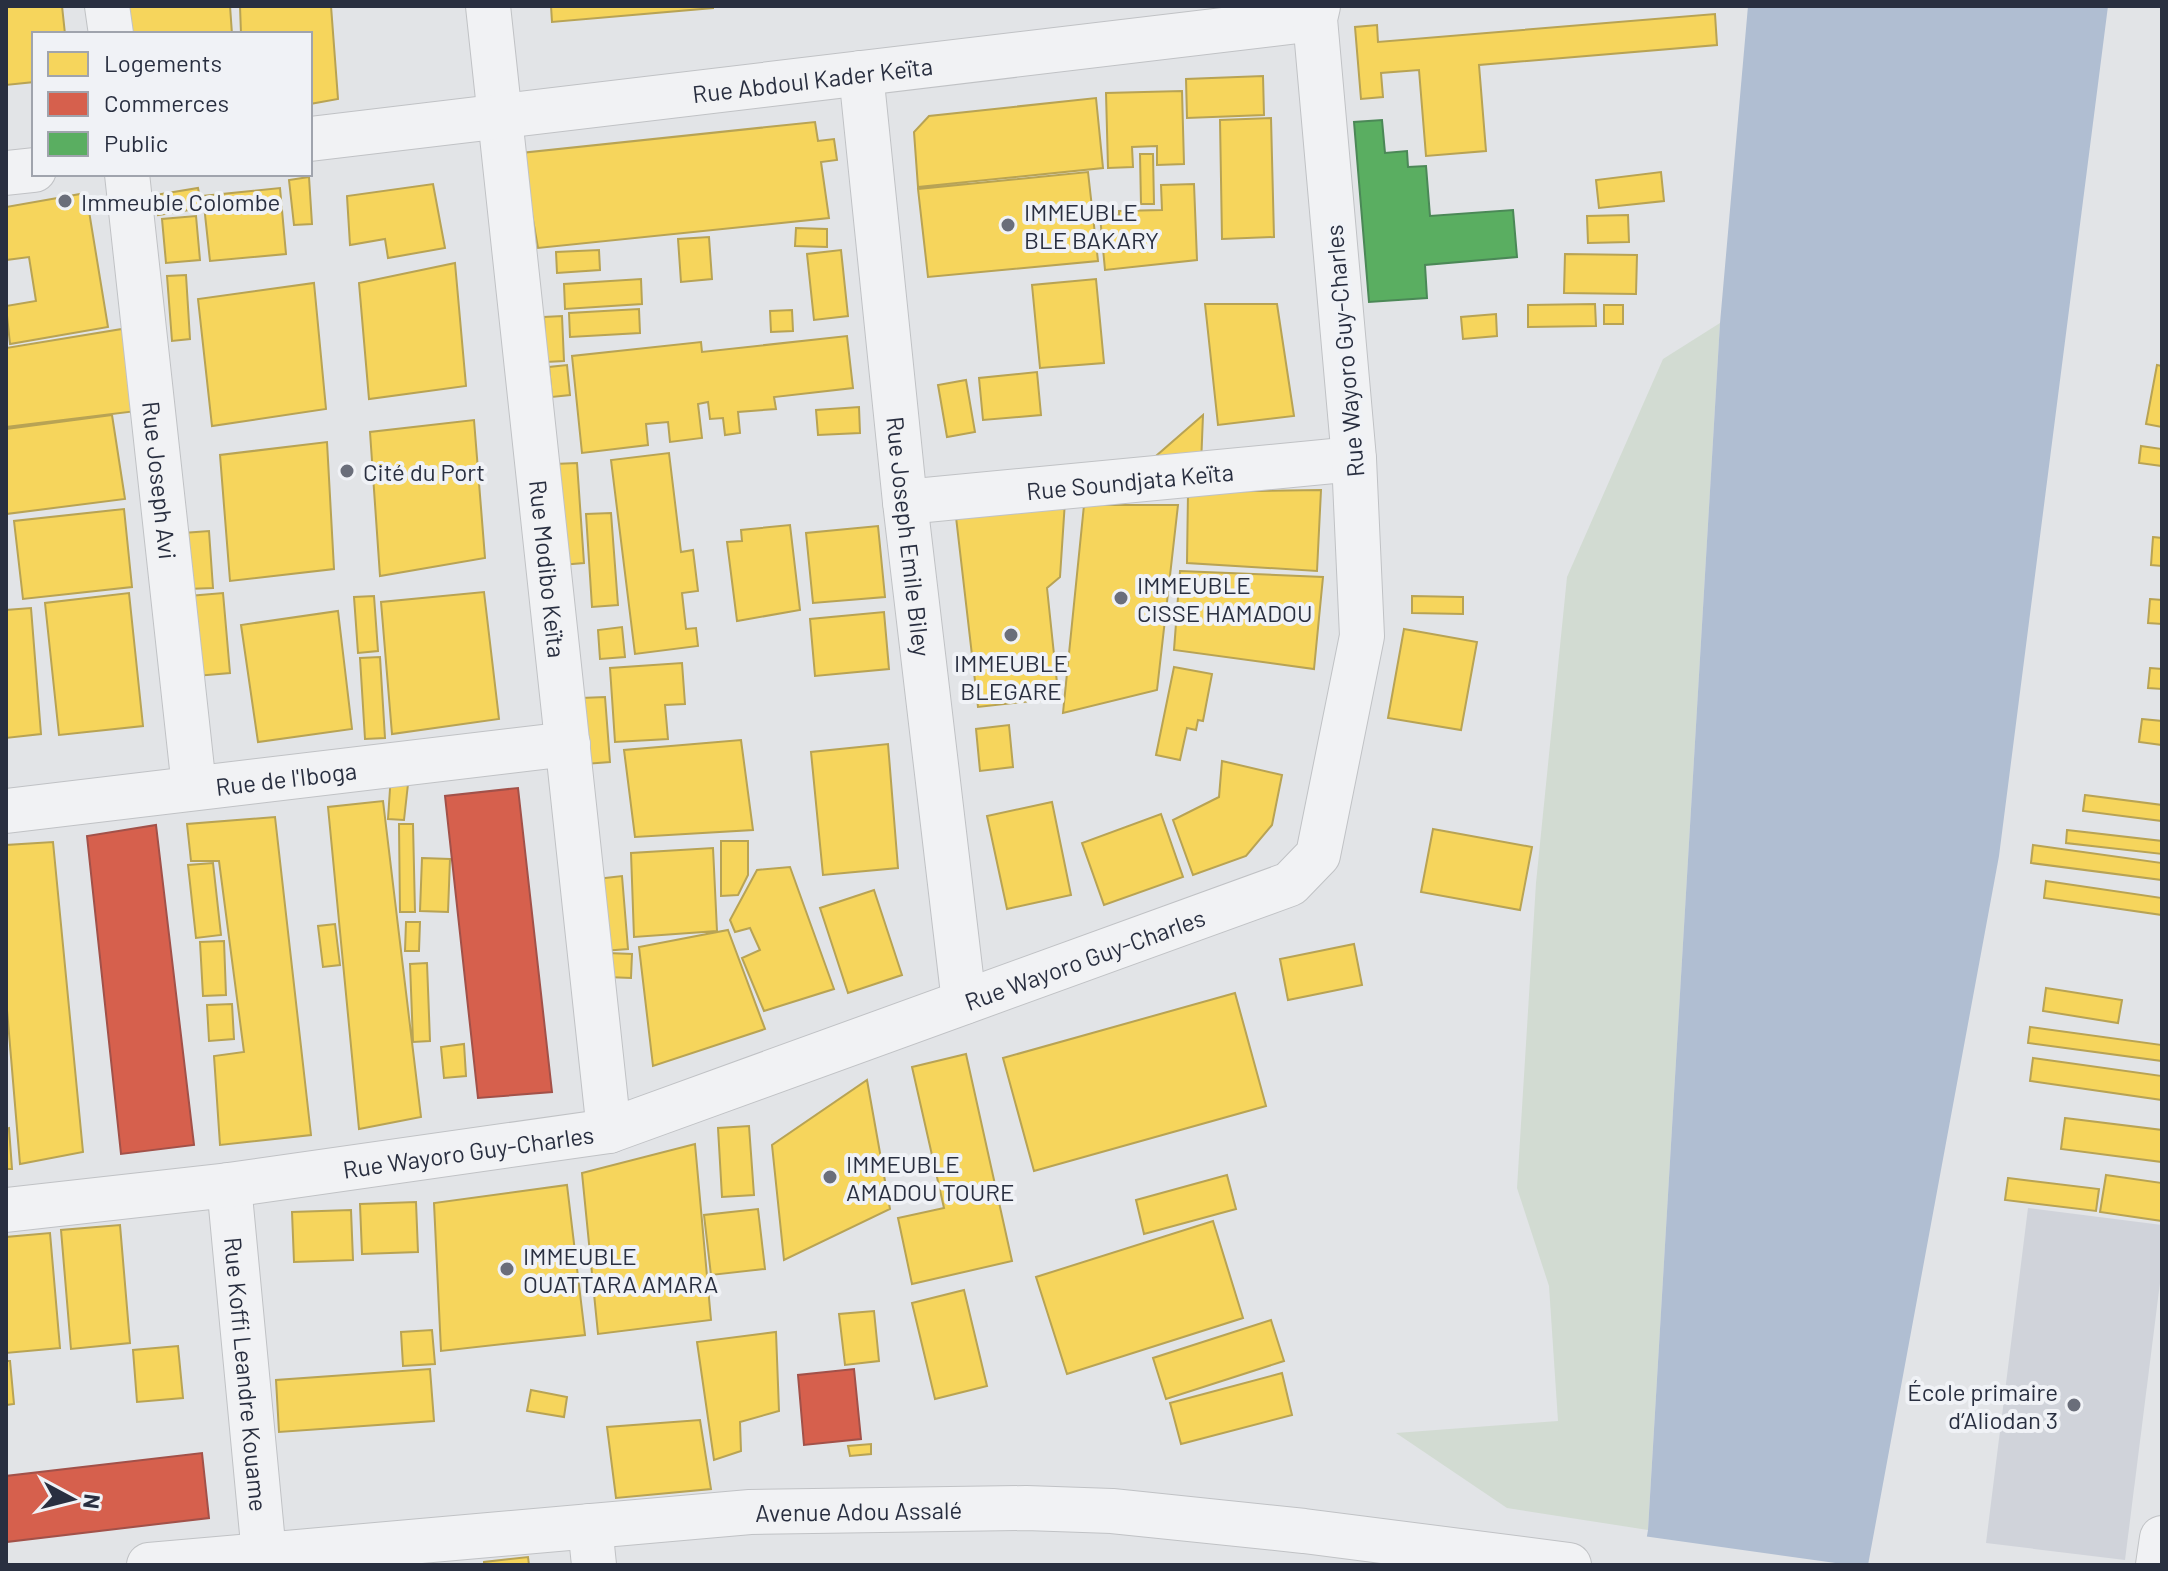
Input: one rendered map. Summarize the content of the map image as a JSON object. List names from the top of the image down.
{
  "streets": {
    "street": [
      "Rue Abdoul Kader Keïta",
      "Rue Wayoro Guy-Charles",
      "Rue Joseph Avi",
      "Rue Soundjata Keïta",
      "Rue Joseph Emile Biley",
      "Rue Modibo Keïta",
      "Rue de l'Iboga",
      "Rue Koffi Leandre Kouame",
      "Avenue Adou Assalé"
    ]
  },
  "crossings": [
    ["Rue Abdoul Kader Keïta", "Rue Wayoro Guy-Charles"],
    ["Rue Abdoul Kader Keïta", "Rue Joseph Emile Biley"],
    ["Rue Abdoul Kader Keïta", "Rue Modibo Keïta"],
    ["Rue Wayoro Guy-Charles", "Rue Soundjata Keïta"],
    ["Rue Wayoro Guy-Charles", "Rue Joseph Emile Biley"],
    ["Rue Wayoro Guy-Charles", "Rue Modibo Keïta"],
    ["Rue Wayoro Guy-Charles", "Rue Koffi Leandre Kouame"],
    ["Rue Joseph Avi", "Rue de l'Iboga"],
    ["Rue Soundjata Keïta", "Rue Joseph Emile Biley"],
    ["Rue Modibo Keïta", "Rue de l'Iboga"],
    ["Rue Koffi Leandre Kouame", "Avenue Adou Assalé"]
  ],
  "places": [
    "Immeuble Colombe",
    "IMMEUBLE BLE BAKARY",
    "Cité du Port",
    "IMMEUBLE CISSE HAMADOU",
    "IMMEUBLE BLEGARE",
    "IMMEUBLE AMADOU TOURE",
    "IMMEUBLE OUATTARA AMARA",
    "École primaire d’Aliodan 3"
  ],
  "legend": ["Logements", "Commerces", "Public"],
  "north": "right"
}
